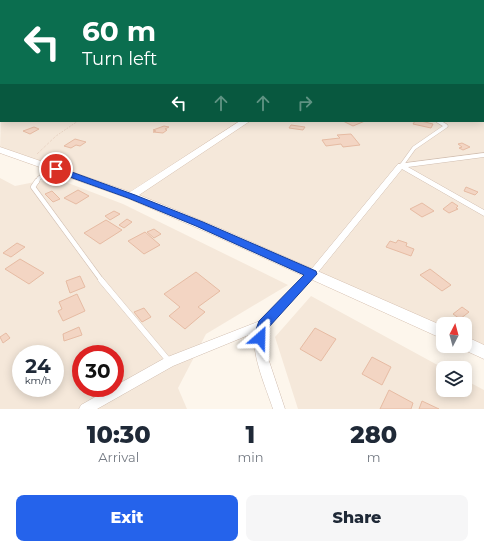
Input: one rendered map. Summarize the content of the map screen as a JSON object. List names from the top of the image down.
{
  "north": "top",
  "page": {
    "turn": ["60 m", "Turn left"],
    "speed": "24 km/h",
    "limit": "30",
    "eta": [
      "10:30",
      "Arrival",
      "1",
      "min",
      "280",
      "m"
    ],
    "buttons": ["Exit", "Share"]
  }
}
